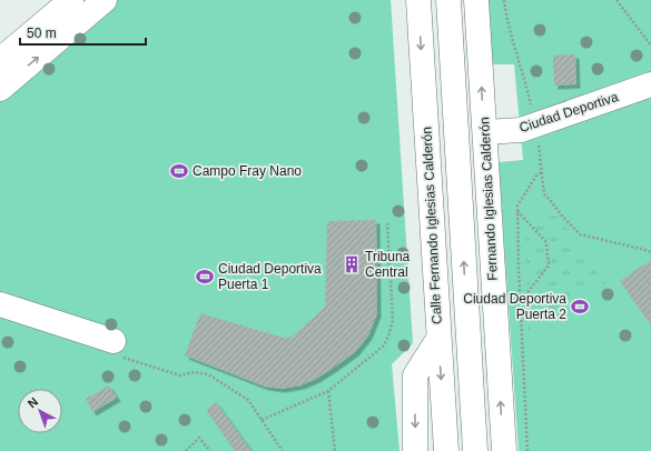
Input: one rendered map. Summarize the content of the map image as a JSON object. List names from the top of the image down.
{
  "streets": {
    "street": ["Ciudad Deportiva", "Fernando Iglesias Calderón", "Calle Fernando Iglesias Calderón"]
  },
  "crossings": [
    ["Ciudad Deportiva", "Fernando Iglesias Calderón"]
  ],
  "places": {
    "sports": ["Campo Fray Nano", "Ciudad Deportiva Puerta 1", "Ciudad Deportiva Puerta 2"],
    "building": ["Tribuna Central"]
  },
  "scale_bar": "50 m",
  "north": "top left"
}
